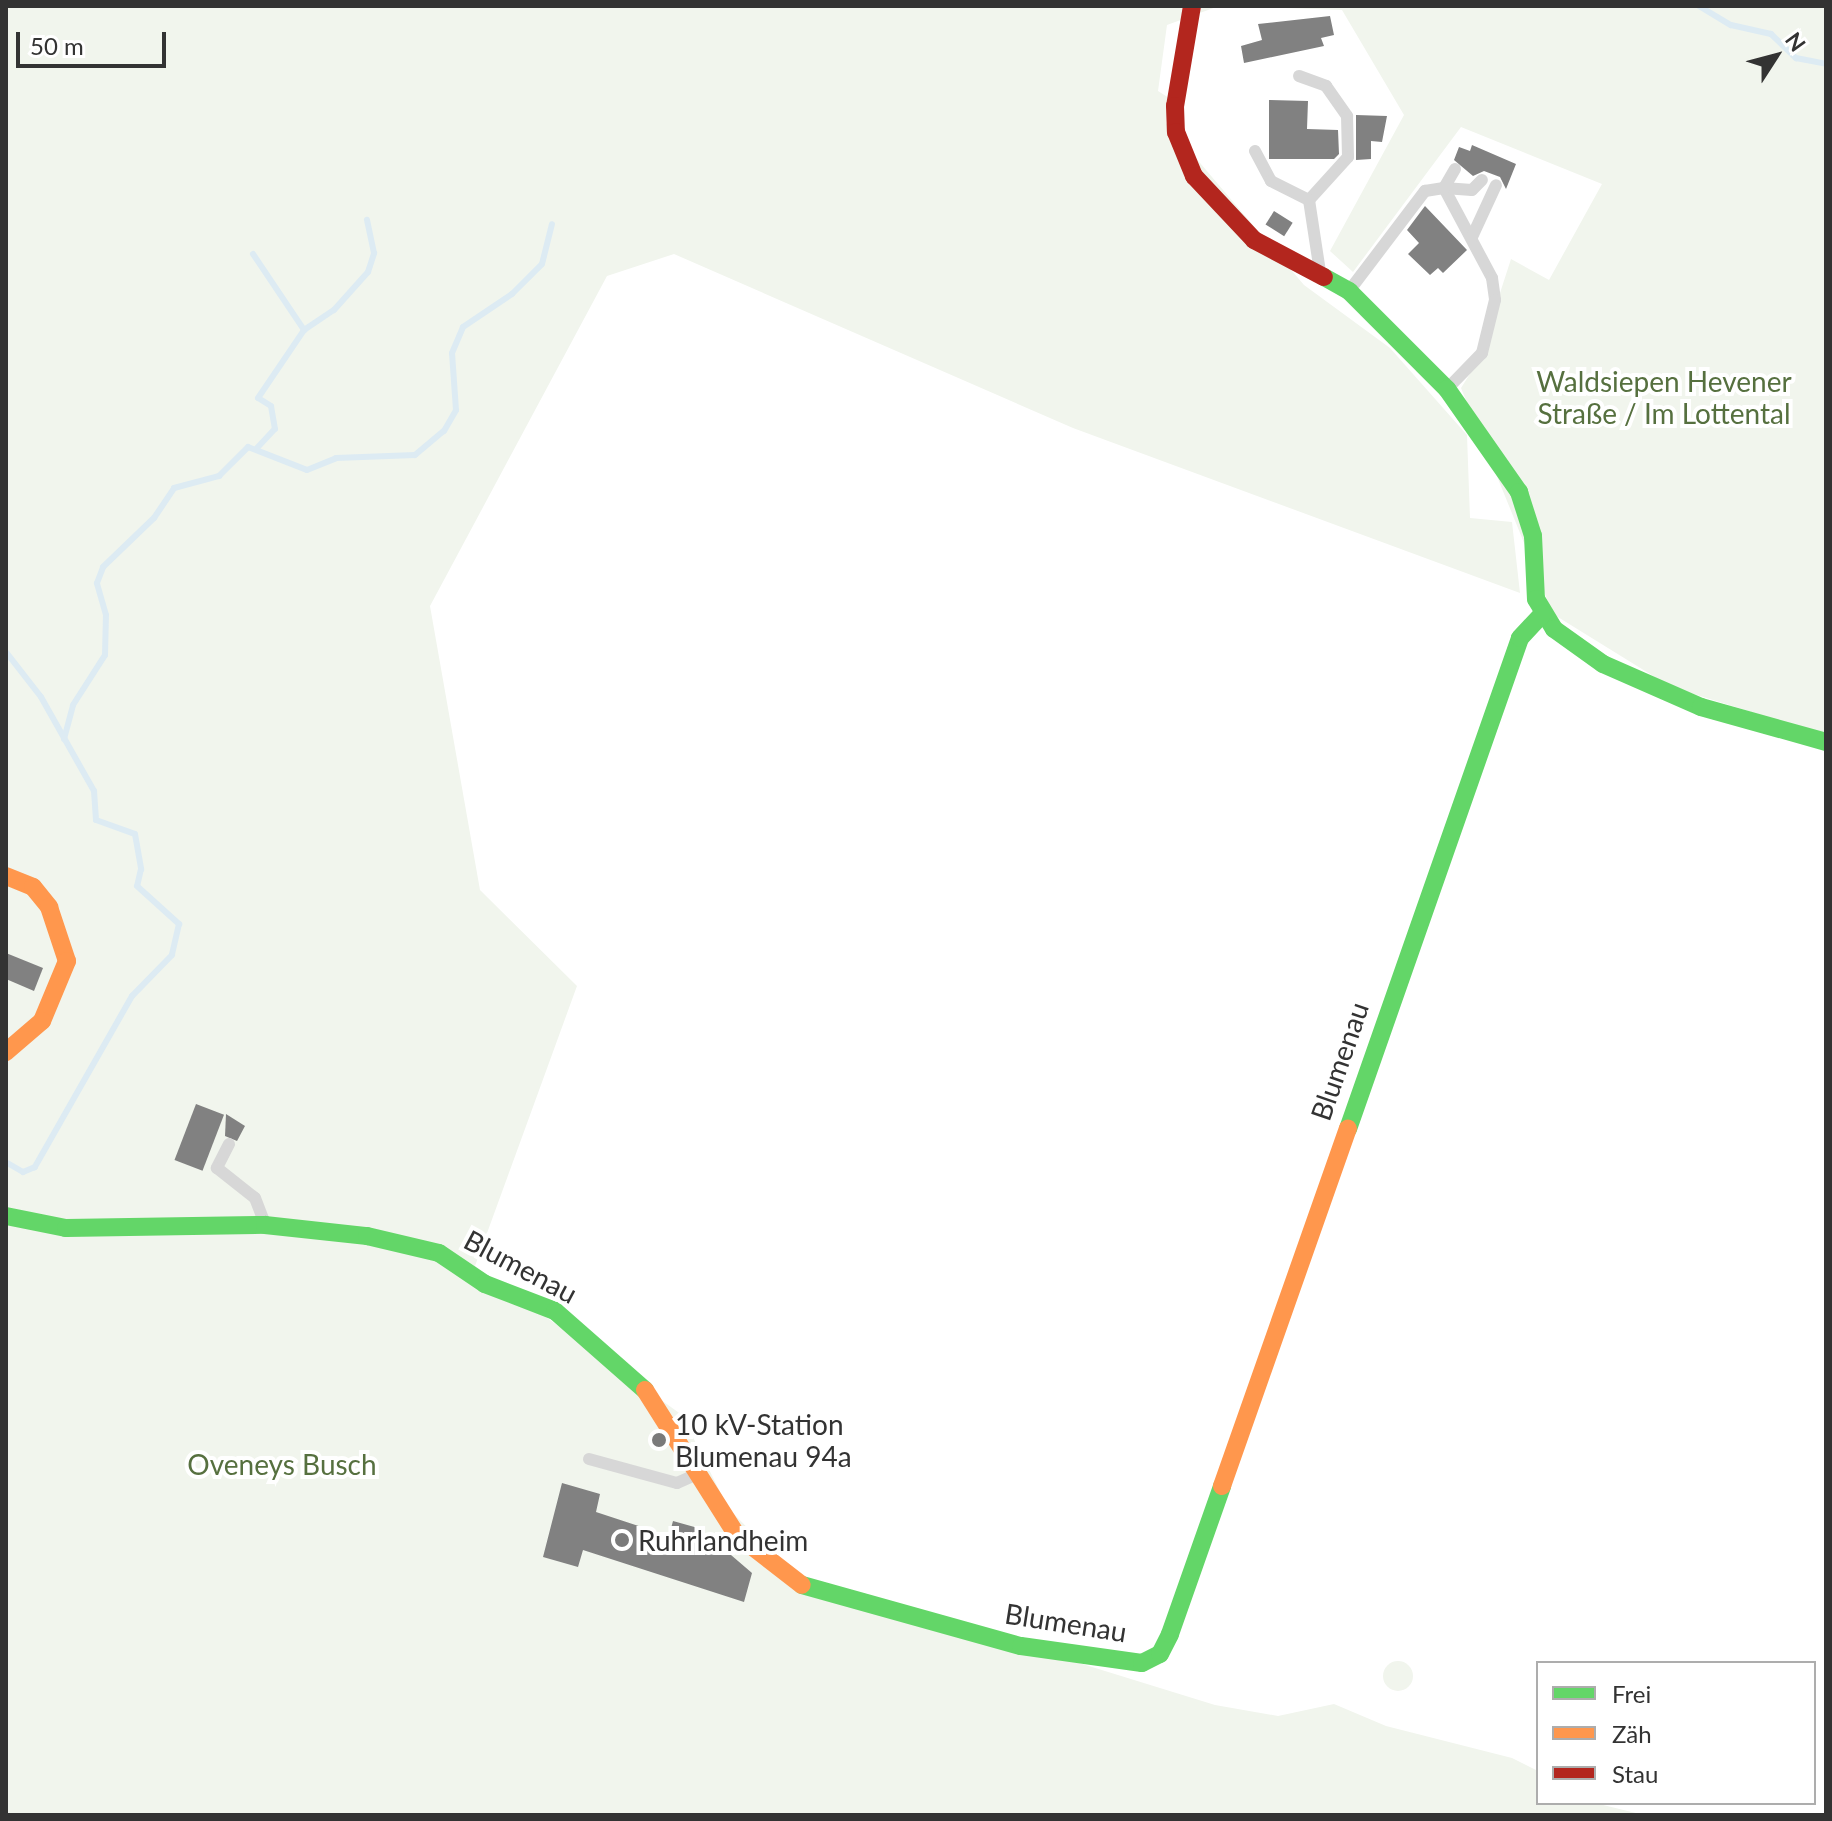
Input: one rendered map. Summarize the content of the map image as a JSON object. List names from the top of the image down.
{
  "streets": {
    "street": ["Blumenau"]
  },
  "parks": ["Waldsiepen Hevener Straße / Im Lottental", "Oveneys Busch"],
  "places": ["10 kV-Station Blumenau 94a", "Ruhrlandheim"],
  "legend": ["Frei", "Zäh", "Stau"],
  "scale_bar": "50 m",
  "north": "top right"
}
